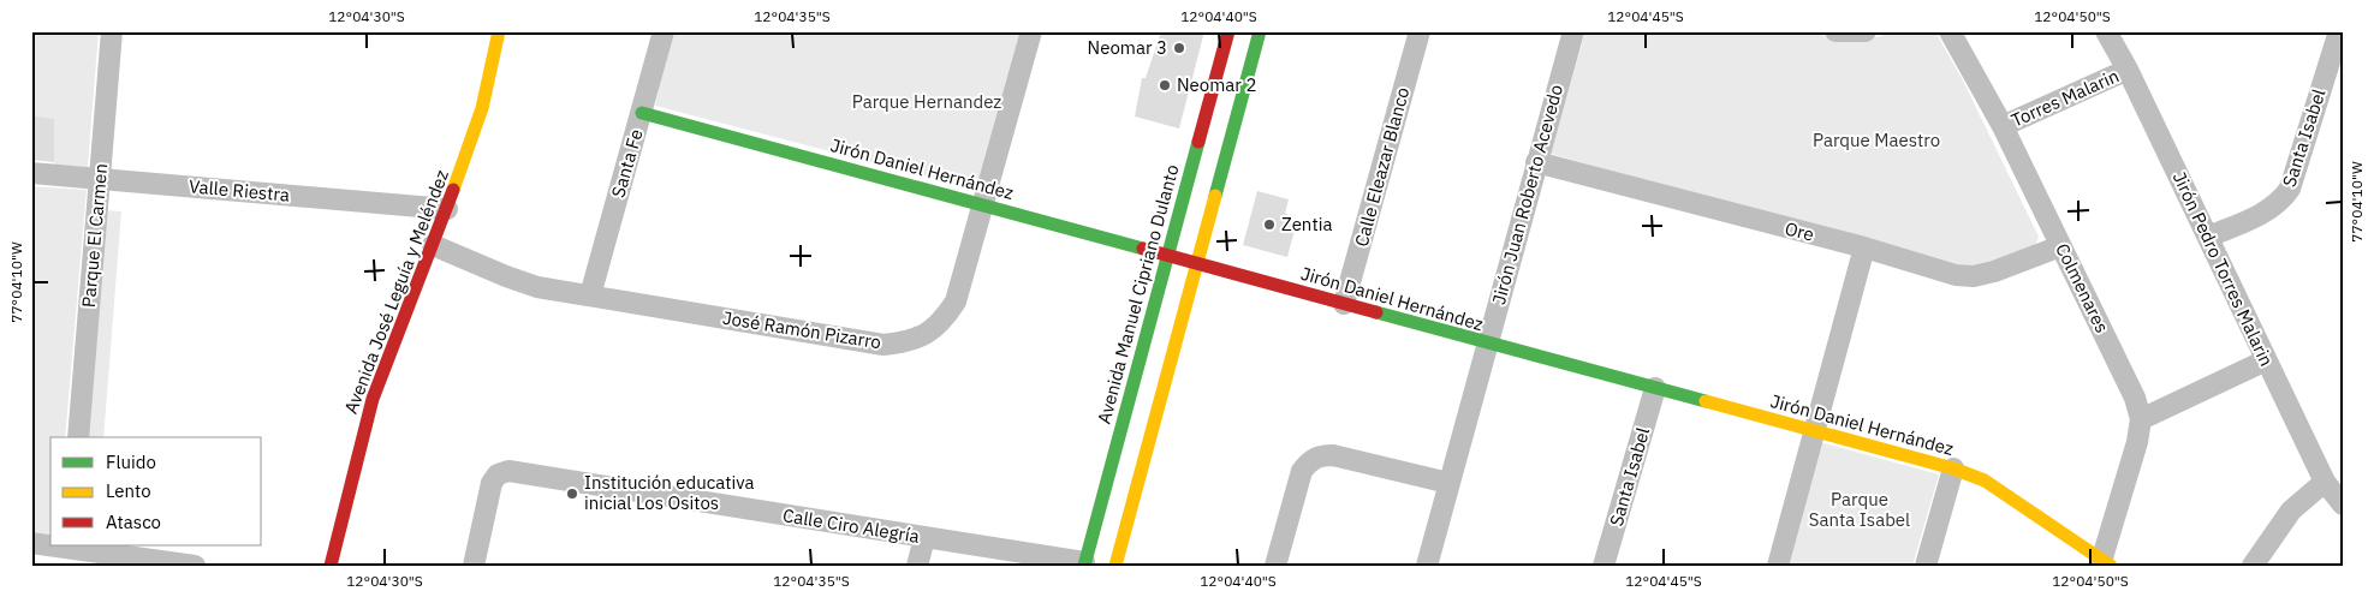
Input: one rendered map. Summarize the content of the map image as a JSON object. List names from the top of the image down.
{
  "streets": {
    "street": [
      "Torres Malarin",
      "Santa Isabel",
      "Santa Fe",
      "Calle Eleazar Blanco",
      "Jirón Daniel Hernández",
      "Valle Riestra",
      "Jirón Juan Roberto Acevedo",
      "Ore",
      "Parque El Carmen",
      "Jirón Pedro Torres Malarin",
      "Colmenares",
      "Avenida José Leguía y Meléndez",
      "Avenida Manuel Cipriano Dulanto",
      "José Ramón Pizarro",
      "Calle Ciro Alegría"
    ]
  },
  "crossings": [
    ["Torres Malarin", "Jirón Pedro Torres Malarin"],
    ["Torres Malarin", "Colmenares"],
    ["Santa Isabel", "Jirón Daniel Hernández"],
    ["Santa Isabel", "Jirón Pedro Torres Malarin"],
    ["Santa Fe", "Jirón Daniel Hernández"],
    ["Santa Fe", "José Ramón Pizarro"],
    ["Calle Eleazar Blanco", "Jirón Daniel Hernández"],
    ["Jirón Daniel Hernández", "Jirón Juan Roberto Acevedo"],
    ["Jirón Daniel Hernández", "Colmenares"],
    ["Jirón Daniel Hernández", "Avenida Manuel Cipriano Dulanto"],
    ["Jirón Daniel Hernández", "José Ramón Pizarro"],
    ["Valle Riestra", "Parque El Carmen"],
    ["Valle Riestra", "Avenida José Leguía y Meléndez"],
    ["Jirón Juan Roberto Acevedo", "Ore"],
    ["Ore", "Colmenares"],
    ["Avenida José Leguía y Meléndez", "José Ramón Pizarro"],
    ["Avenida Manuel Cipriano Dulanto", "Calle Ciro Alegría"]
  ],
  "parks": ["Parque Hernandez", "Parque Maestro", "Parque Santa Isabel"],
  "places": [
    "Neomar 3",
    "Neomar 2",
    "Zentia",
    "Institución educativa inicial Los Ositos"
  ],
  "legend": ["Fluido", "Lento", "Atasco"],
  "coordinates": [
    "12°04'30\"S",
    "12°04'35\"S",
    "12°04'40\"S",
    "12°04'45\"S",
    "12°04'50\"S",
    "77°04'10\"W"
  ]
}
